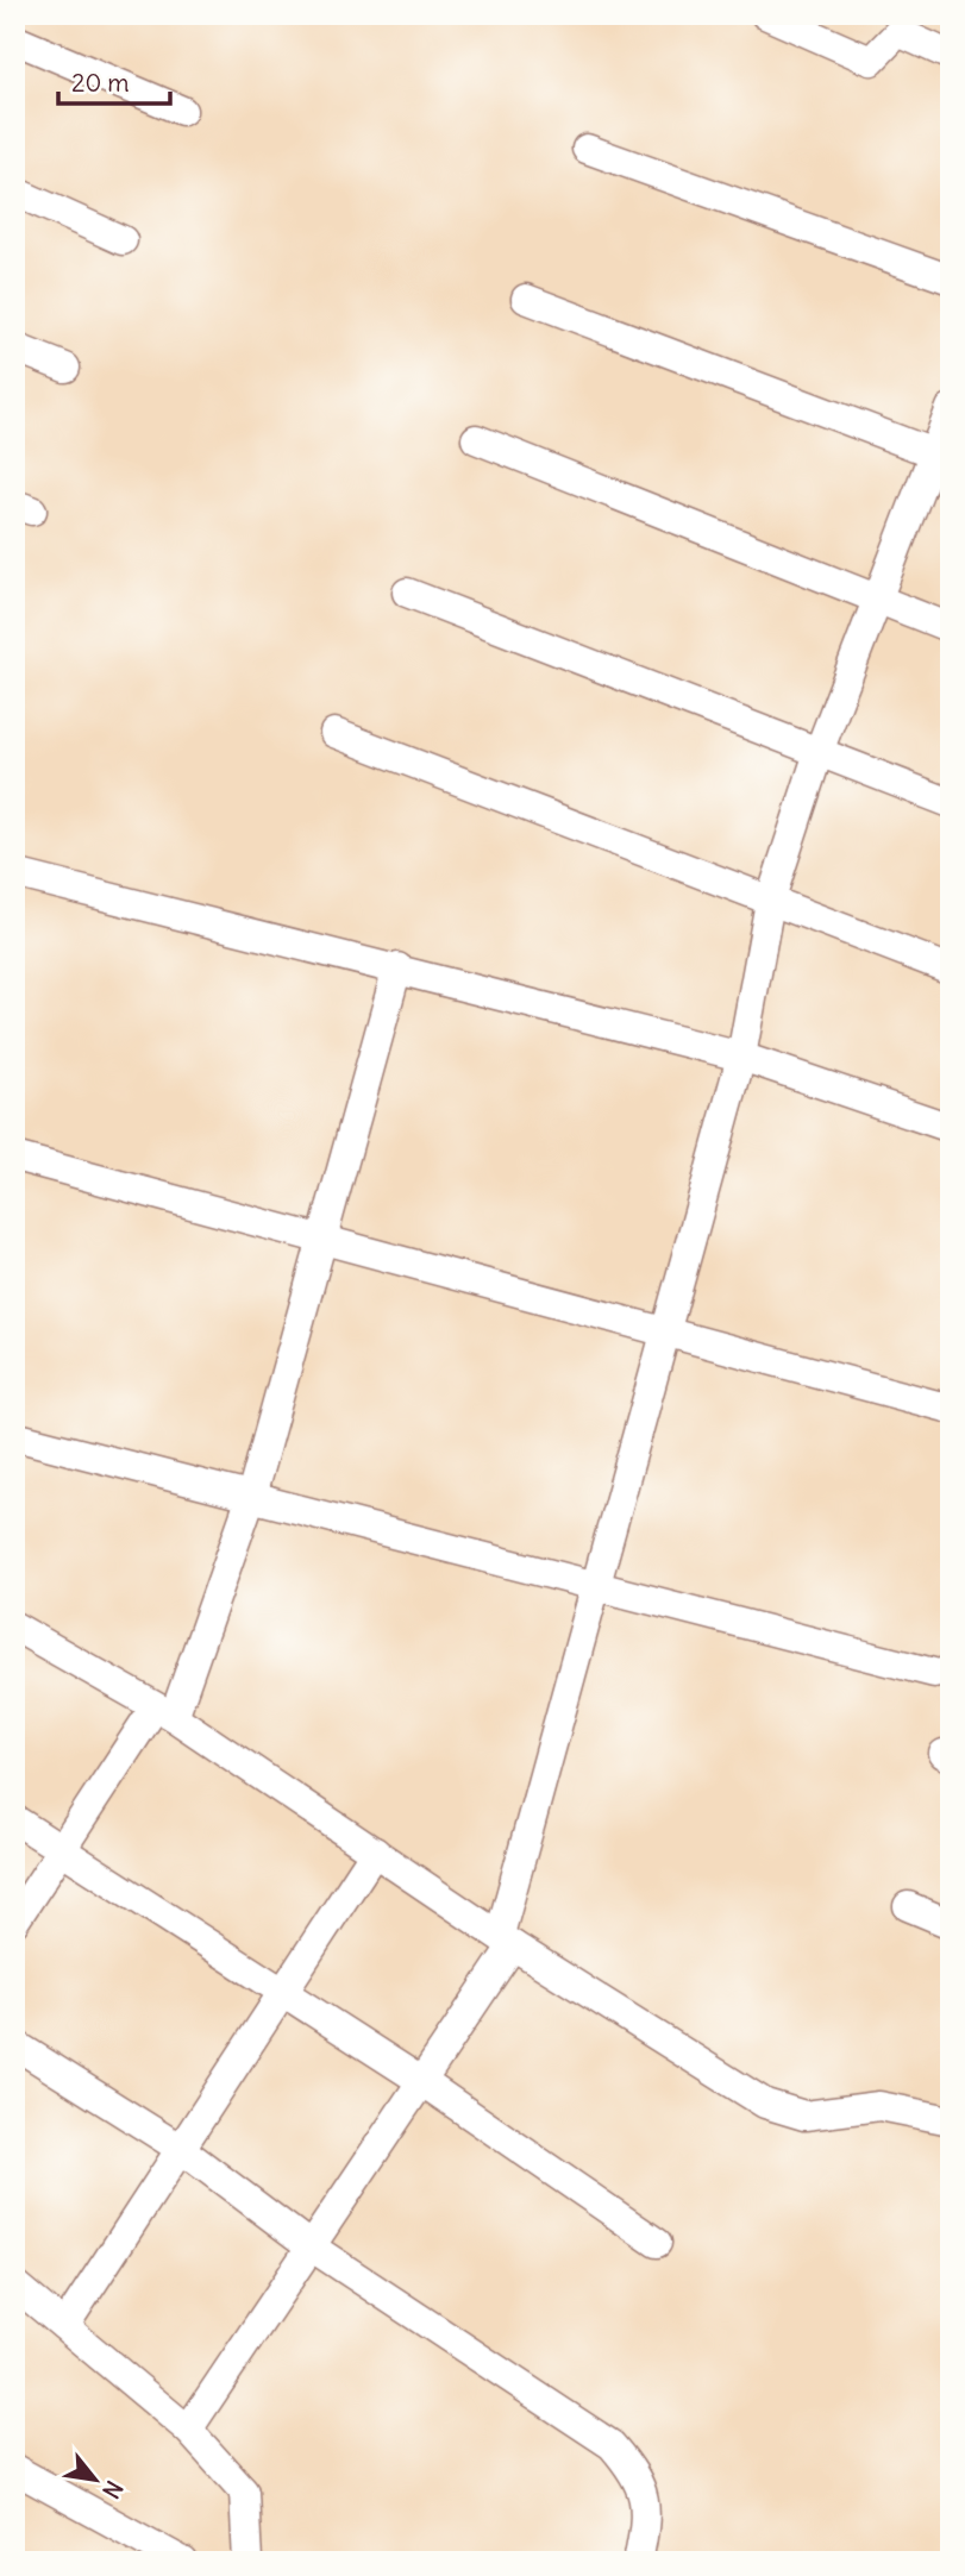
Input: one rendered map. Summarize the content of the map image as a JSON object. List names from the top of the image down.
{
  "scale_bar": "20 m",
  "north": "bottom right"
}
